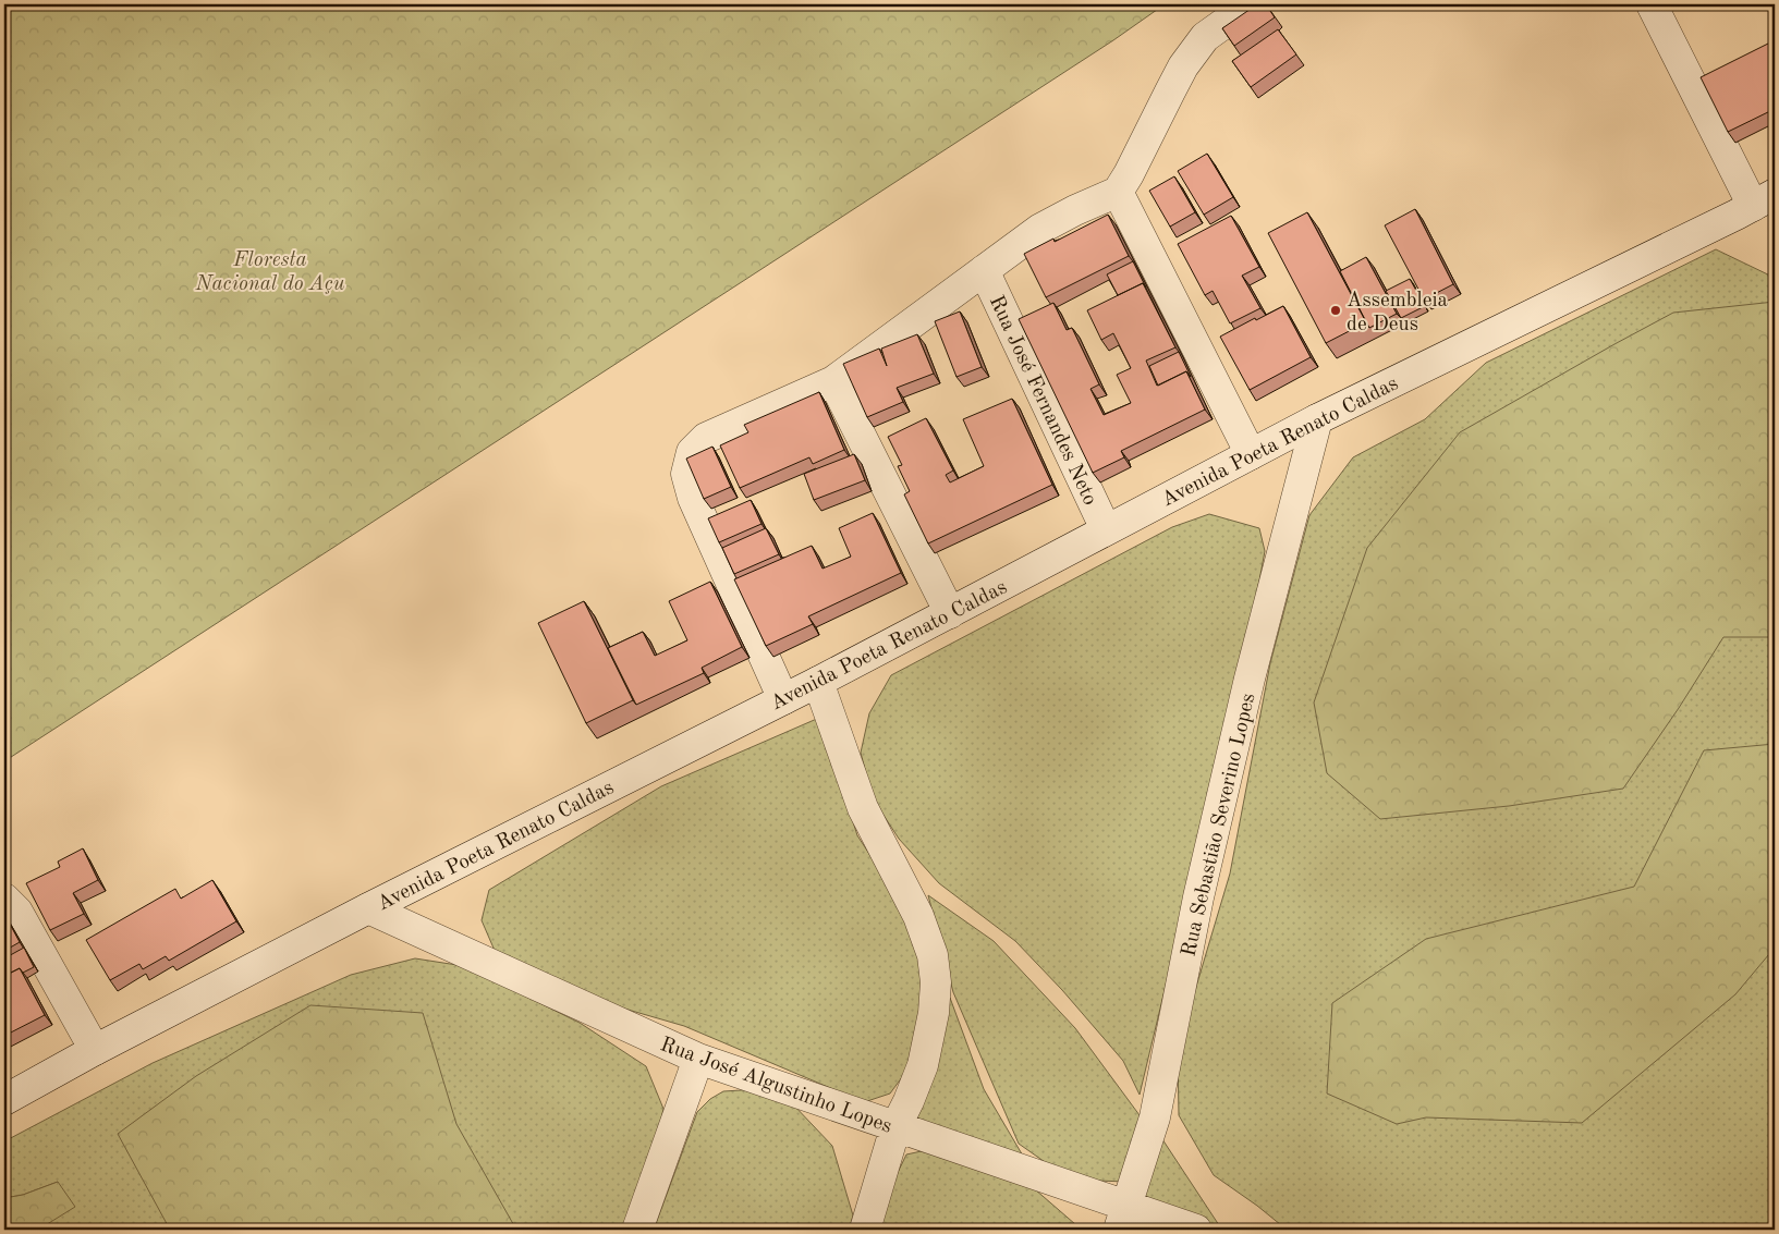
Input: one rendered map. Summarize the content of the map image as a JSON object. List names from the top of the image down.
{
  "streets": {
    "street": [
      "Rua José Fernandes Neto",
      "Avenida Poeta Renato Caldas",
      "Rua Sebastião Severino Lopes",
      "Rua José Algustinho Lopes"
    ]
  },
  "crossings": [
    ["Rua José Fernandes Neto", "Avenida Poeta Renato Caldas"],
    ["Avenida Poeta Renato Caldas", "Rua Sebastião Severino Lopes"],
    ["Avenida Poeta Renato Caldas", "Rua José Algustinho Lopes"],
    ["Rua Sebastião Severino Lopes", "Rua José Algustinho Lopes"]
  ],
  "parks": ["Floresta Nacional do Açu"],
  "places": ["Assembleia de Deus"]
}
